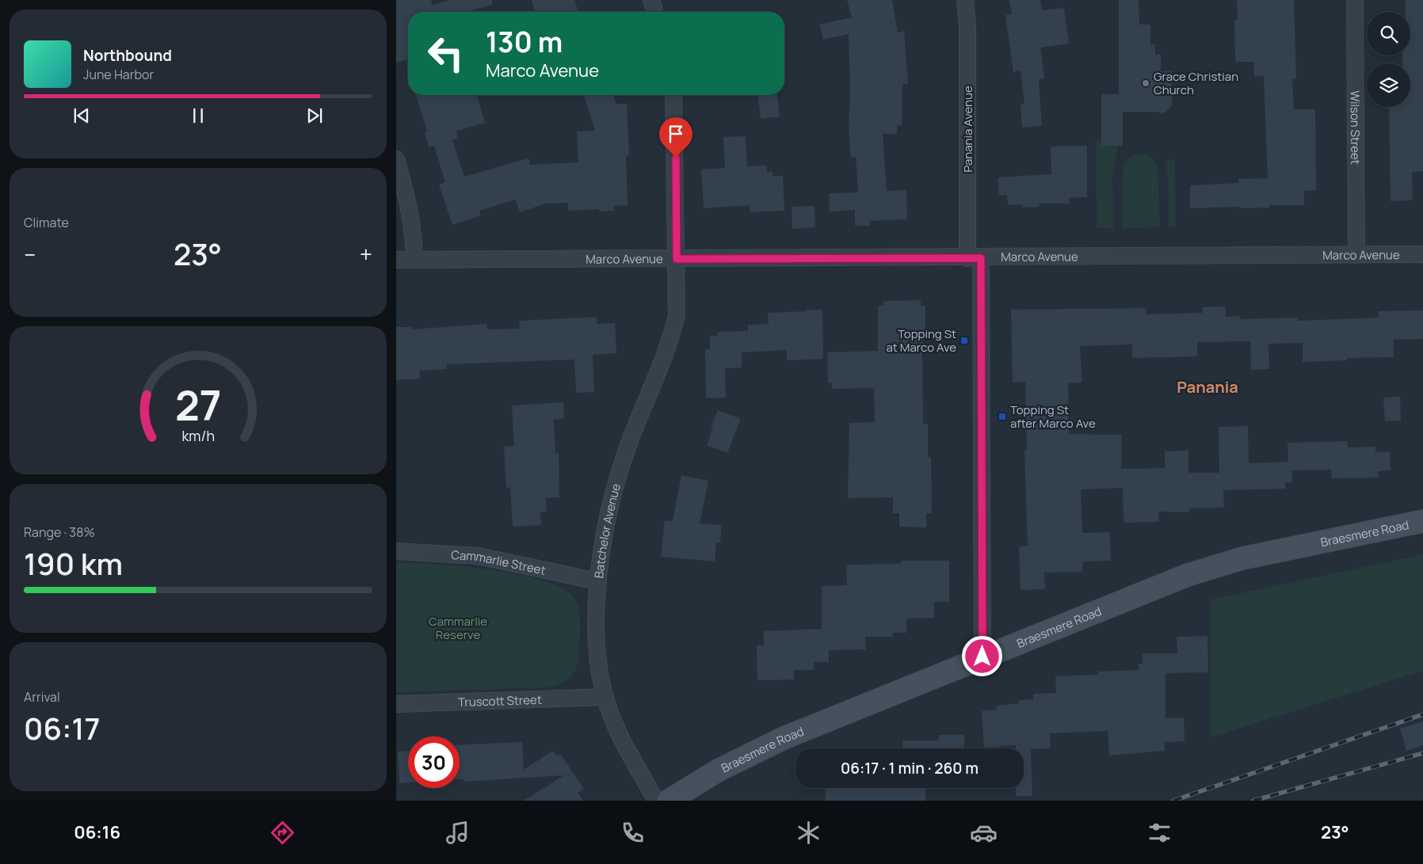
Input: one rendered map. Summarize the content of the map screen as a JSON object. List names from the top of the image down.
{
  "streets": {
    "street": [
      "Wilson Street",
      "Panania Avenue",
      "Marco Avenue",
      "Batchelor Avenue",
      "Braesmere Road",
      "Cammarlie Street",
      "Truscott Street"
    ]
  },
  "crossings": [
    ["Wilson Street", "Marco Avenue"],
    ["Panania Avenue", "Marco Avenue"],
    ["Panania Avenue", "Braesmere Road"],
    ["Marco Avenue", "Batchelor Avenue"],
    ["Batchelor Avenue", "Cammarlie Street"],
    ["Batchelor Avenue", "Truscott Street"]
  ],
  "districts": ["Panania"],
  "parks": ["Cammarlie Reserve"],
  "places": {
    "other": ["Grace Christian Church"],
    "transit": ["Topping St at Marco Ave", "Topping St after Marco Ave"]
  },
  "page": {
    "turn": ["130 m", "Marco Avenue"],
    "song": ["Northbound", "June Harbor"],
    "tile": [
      "Climate",
      ["Range · 38%", "190 km"],
      ["Arrival", "06:17"]
    ],
    "heat": ["−", "23°", "+"],
    "limit": "30",
    "trip": "06:17 · 1 min · 260 m",
    "tabs": ["06:16", "23°"],
    "gauge": ["27", "km/h"]
  }
}
